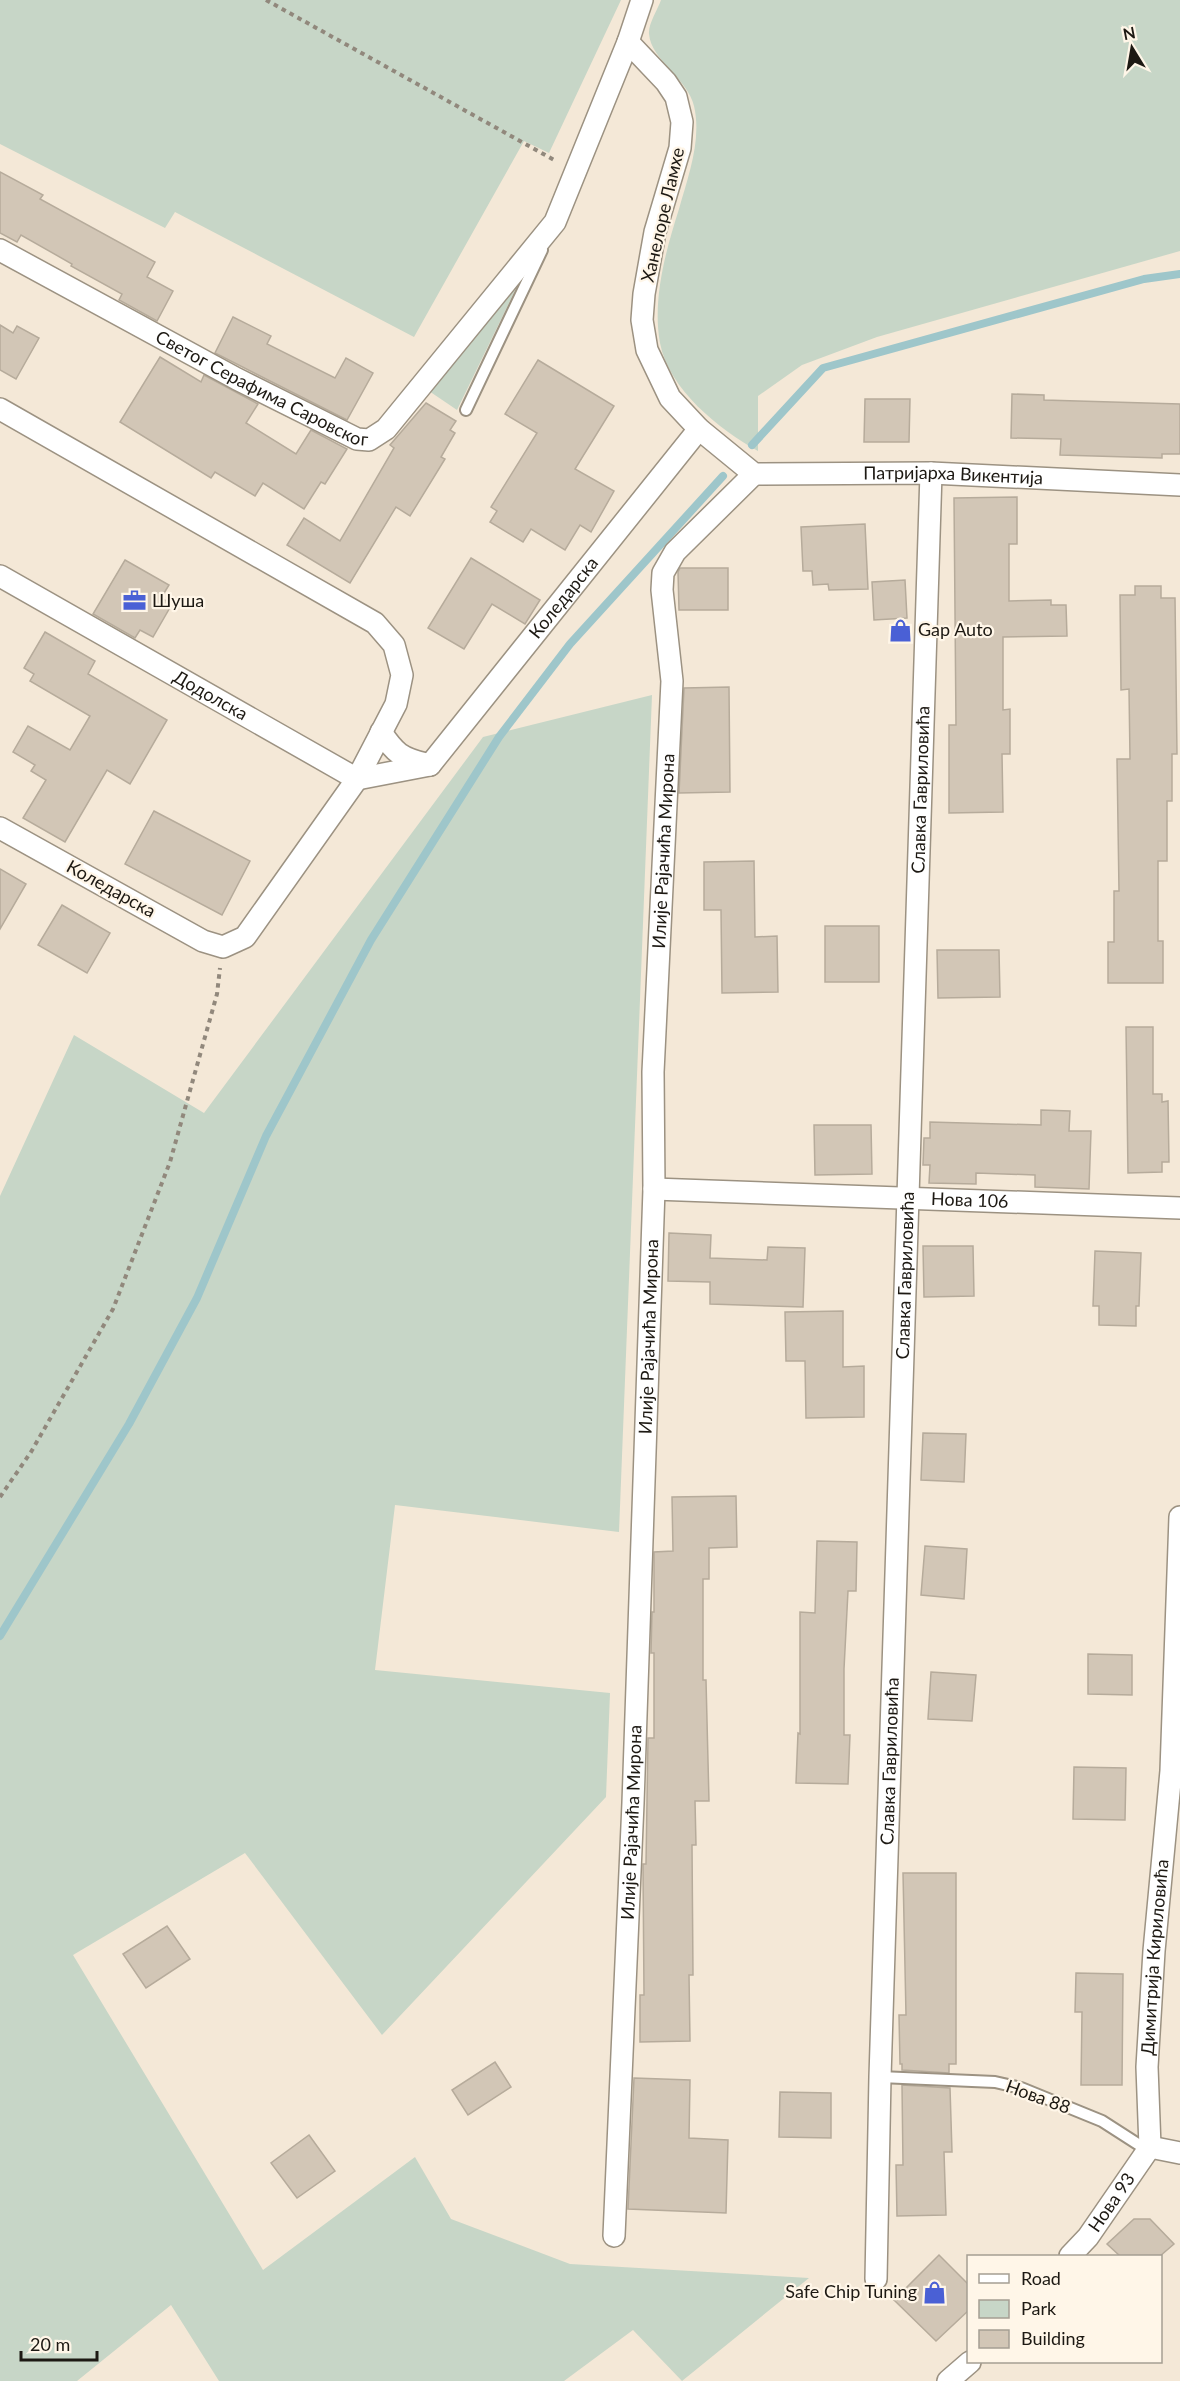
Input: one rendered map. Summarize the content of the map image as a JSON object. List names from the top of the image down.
{
  "streets": {
    "street": [
      "Ханелоре Ламхе",
      "Светог Серафима Саровског",
      "Патријарха Викентија",
      "Коледарска",
      "Додолска",
      "Славка Гавриловића",
      "Илије Рајачића Мирона",
      "Нова 106",
      "Димитрија Кириловића",
      "Нова 93"
    ],
    "lane": ["Нова 88"]
  },
  "crossings": [
    ["Ханелоре Ламхе", "Патријарха Викентија"],
    ["Ханелоре Ламхе", "Коледарска"],
    ["Ханелоре Ламхе", "Илије Рајачића Мирона"],
    ["Патријарха Викентија", "Славка Гавриловића"],
    ["Патријарха Викентија", "Илије Рајачића Мирона"],
    ["Славка Гавриловића", "Нова 106"],
    ["Славка Гавриловића", "Нова 88"],
    ["Илије Рајачића Мирона", "Нова 106"],
    ["Димитрија Кириловића", "Нова 88"],
    ["Димитрија Кириловића", "Нова 93"],
    ["Нова 88", "Нова 93"]
  ],
  "places": {
    "office": ["Шуша"],
    "shop": ["Gap Auto", "Safe Chip Tuning"]
  },
  "legend": ["Road", "Park", "Building"],
  "scale_bar": "20 m",
  "north": "top"
}
